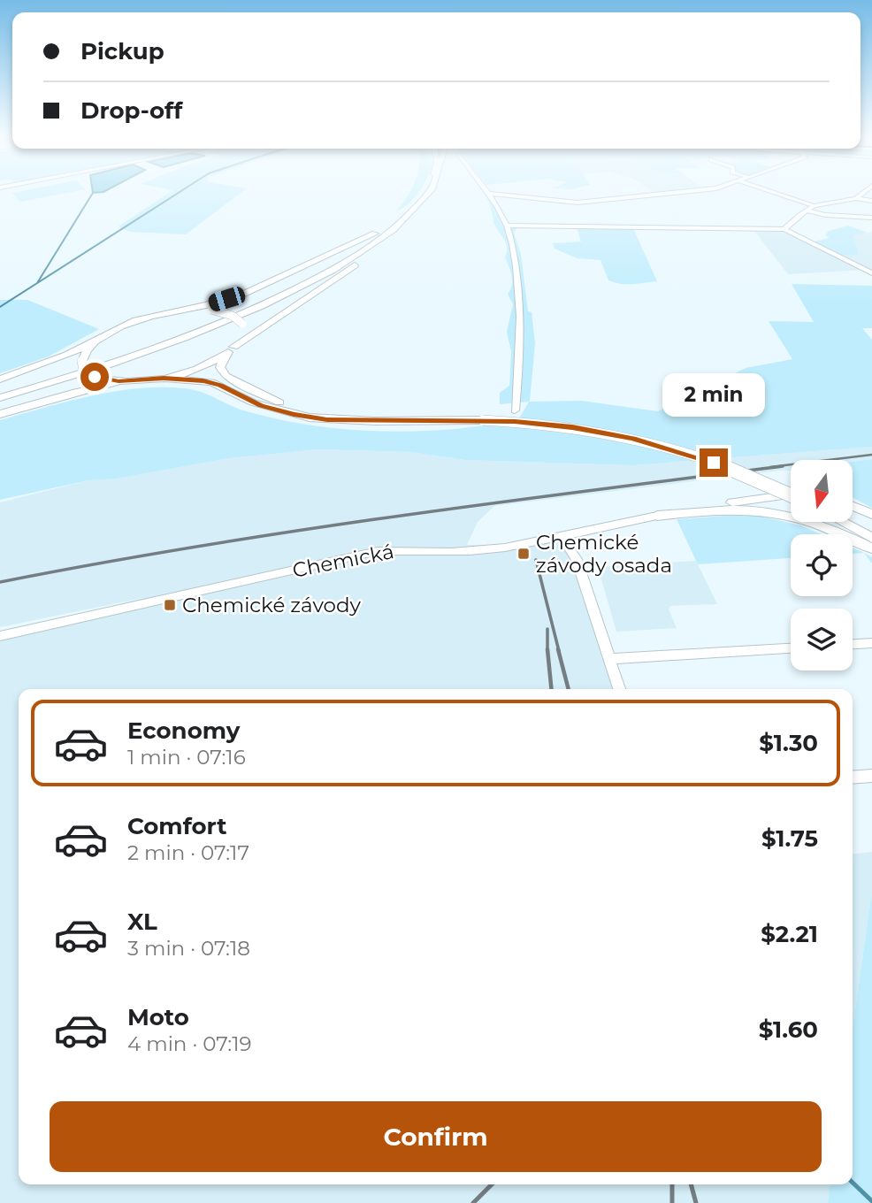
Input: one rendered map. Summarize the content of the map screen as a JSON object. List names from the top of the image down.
{
  "streets": {
    "street": ["Chemická"]
  },
  "places": {
    "transit": ["Chemické závody osada", "Chemické závody"]
  },
  "north": "bottom",
  "page": {
    "banner": ["Pickup", "Drop-off"],
    "bubble": "2 min",
    "list": [
      {
        "name": "Economy",
        "note": "1 min · 07:16",
        "value": "$1.30"
      },
      {
        "name": "Comfort",
        "note": "2 min · 07:17",
        "value": "$1.75"
      },
      {
        "name": "XL",
        "note": "3 min · 07:18",
        "value": "$2.21"
      },
      {
        "name": "Moto",
        "note": "4 min · 07:19",
        "value": "$1.60"
      }
    ],
    "buttons": "Confirm"
  }
}
